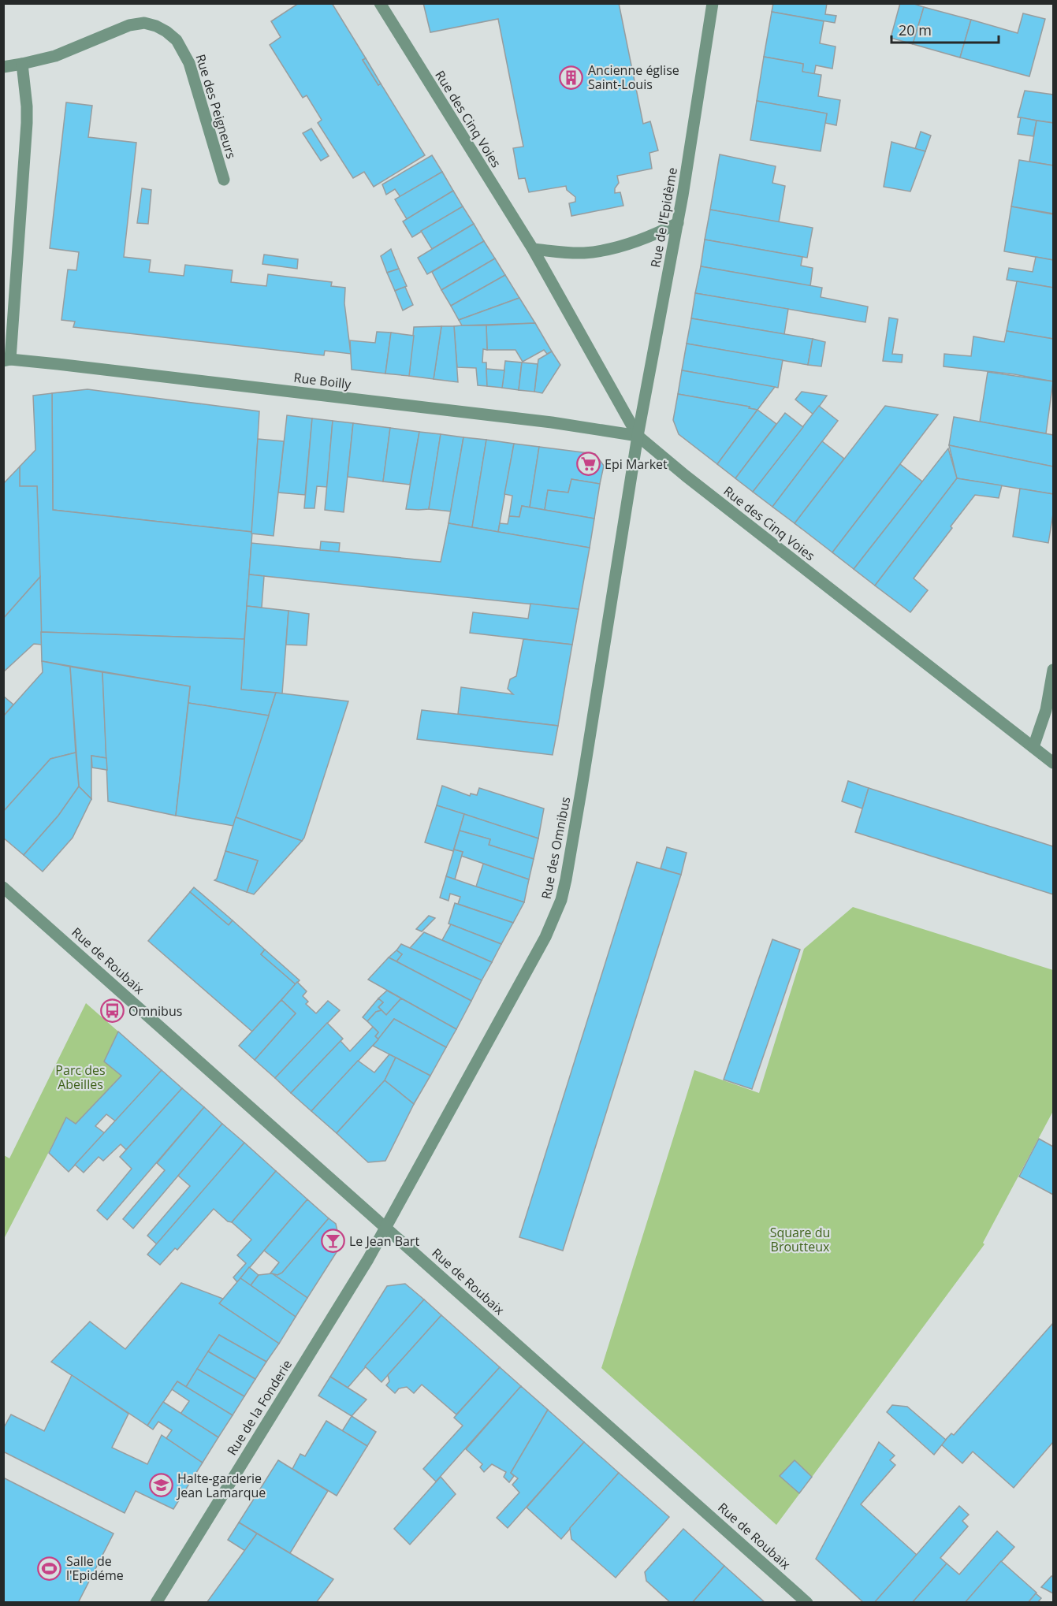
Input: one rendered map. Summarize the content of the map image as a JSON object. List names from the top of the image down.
{
  "streets": {
    "street": [
      "Rue des Peigneurs",
      "Rue des Cinq Voies",
      "Rue de l'Epidème",
      "Rue Boilly",
      "Rue des Omnibus",
      "Rue de Roubaix",
      "Rue de la Fonderie"
    ]
  },
  "crossings": [
    ["Rue des Cinq Voies", "Rue de l'Epidème"],
    ["Rue des Cinq Voies", "Rue Boilly"],
    ["Rue des Cinq Voies", "Rue des Omnibus"],
    ["Rue de l'Epidème", "Rue Boilly"],
    ["Rue de l'Epidème", "Rue des Omnibus"],
    ["Rue Boilly", "Rue des Omnibus"],
    ["Rue des Omnibus", "Rue de Roubaix"],
    ["Rue des Omnibus", "Rue de la Fonderie"],
    ["Rue de Roubaix", "Rue de la Fonderie"]
  ],
  "parks": ["Parc des Abeilles", "Square du Broutteux"],
  "places": {
    "building": ["Ancienne église Saint-Louis"],
    "supermarket": ["Epi Market"],
    "bus stop": ["Omnibus"],
    "bar": ["Le Jean Bart"],
    "school or university": ["Halte-garderie Jean Lamarque"],
    "sports": ["Salle de l'Epidéme"]
  },
  "scale_bar": "20 m"
}
